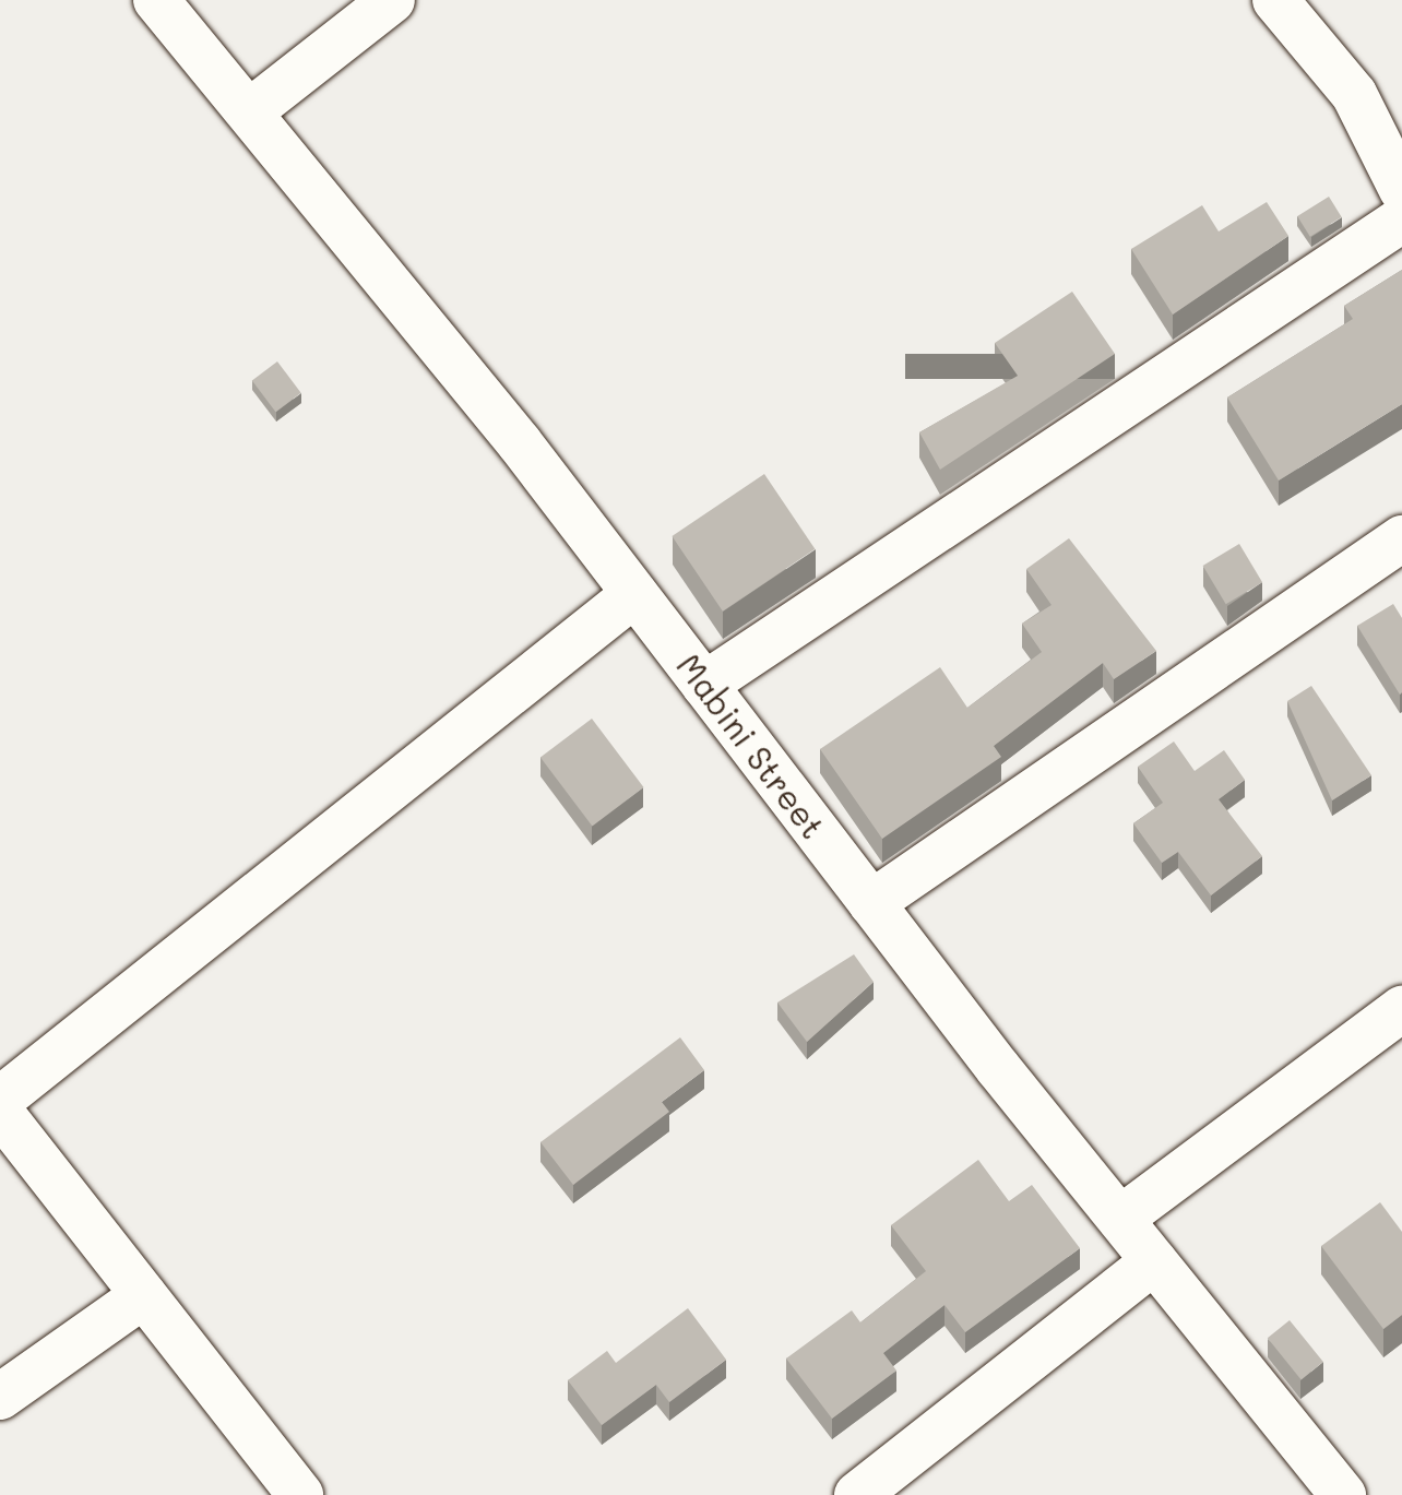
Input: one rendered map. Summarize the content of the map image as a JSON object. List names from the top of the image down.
{
  "streets": {
    "street": ["Mabini Street"]
  }
}
